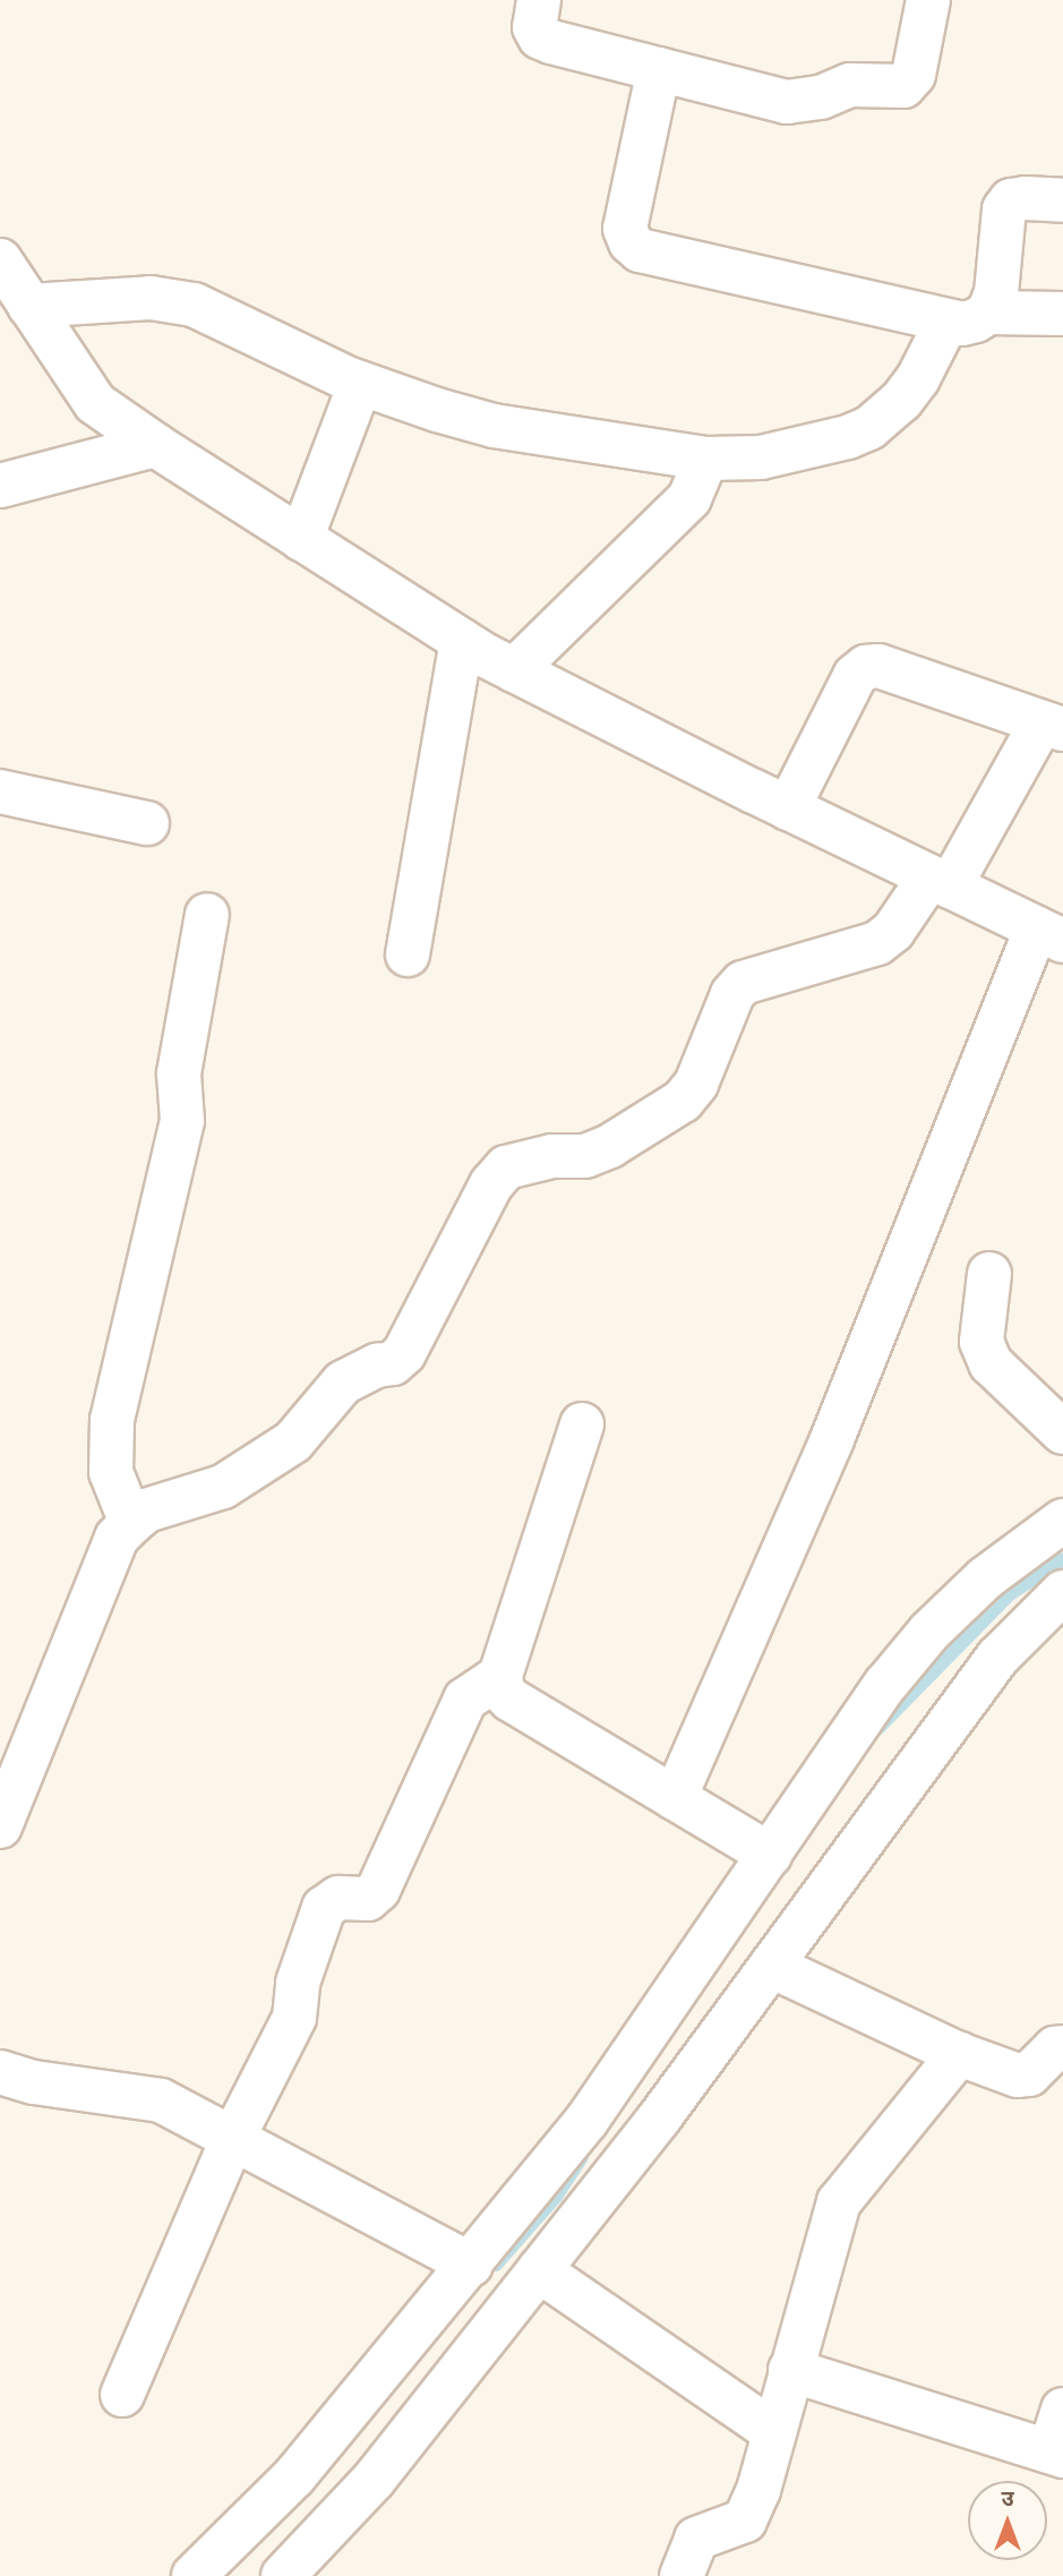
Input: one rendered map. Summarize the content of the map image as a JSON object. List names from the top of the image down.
{
  "north": "top"
}
